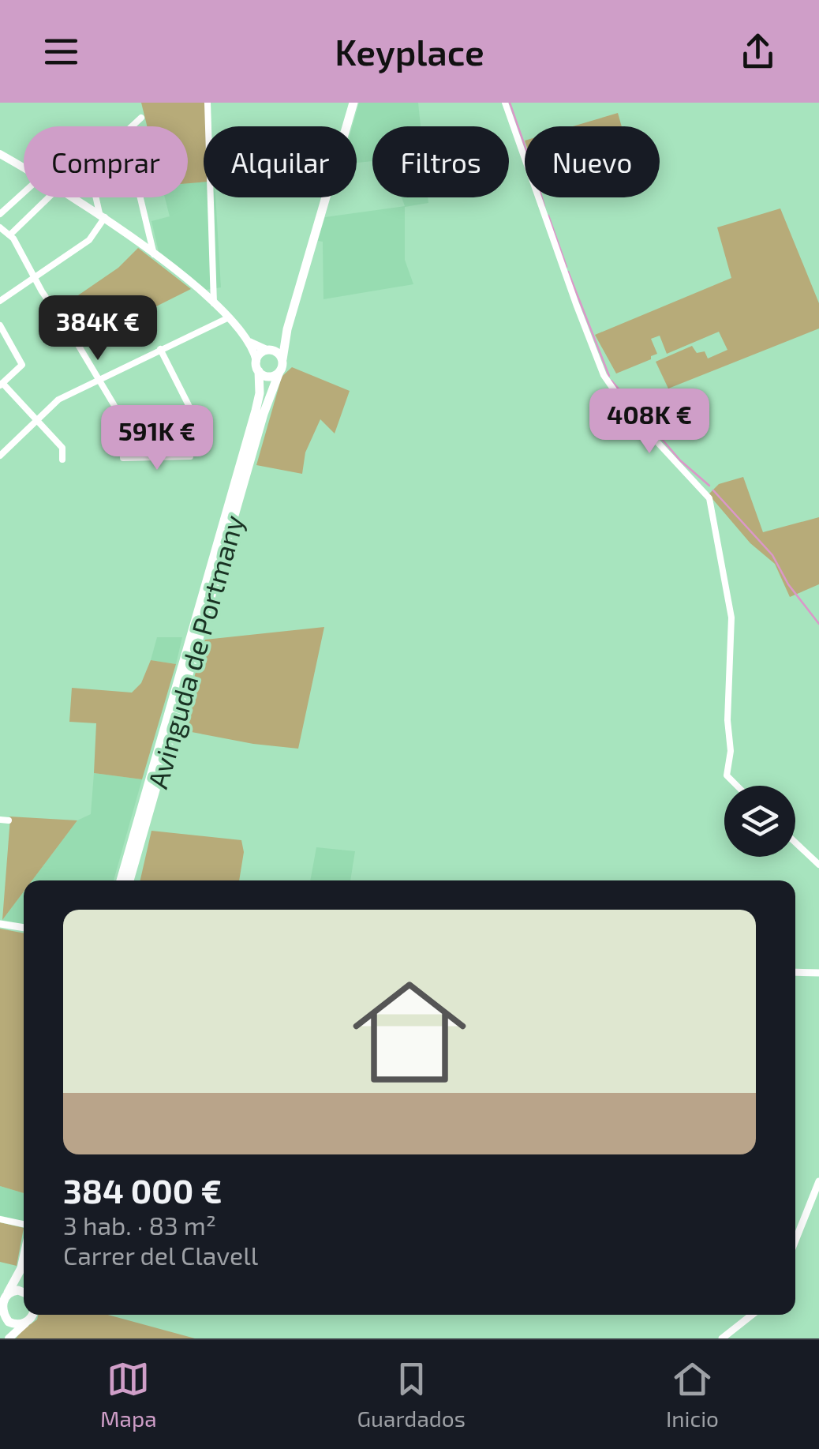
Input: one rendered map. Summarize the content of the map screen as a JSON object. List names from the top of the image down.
{
  "streets": {
    "main road": ["Avinguda de Portmany"]
  },
  "page": {
    "header": "Keyplace",
    "chip": [
      "Comprar",
      "Alquilar",
      "Filtros",
      "Nuevo"
    ],
    "price": ["384K €", "408K €", "591K €"],
    "list": [
      {
        "name": "384 000 €",
        "note": "3 hab. · 83 m² · Carrer del Clavell"
      }
    ],
    "tabs": ["Mapa", "Guardados", "Inicio"]
  }
}
